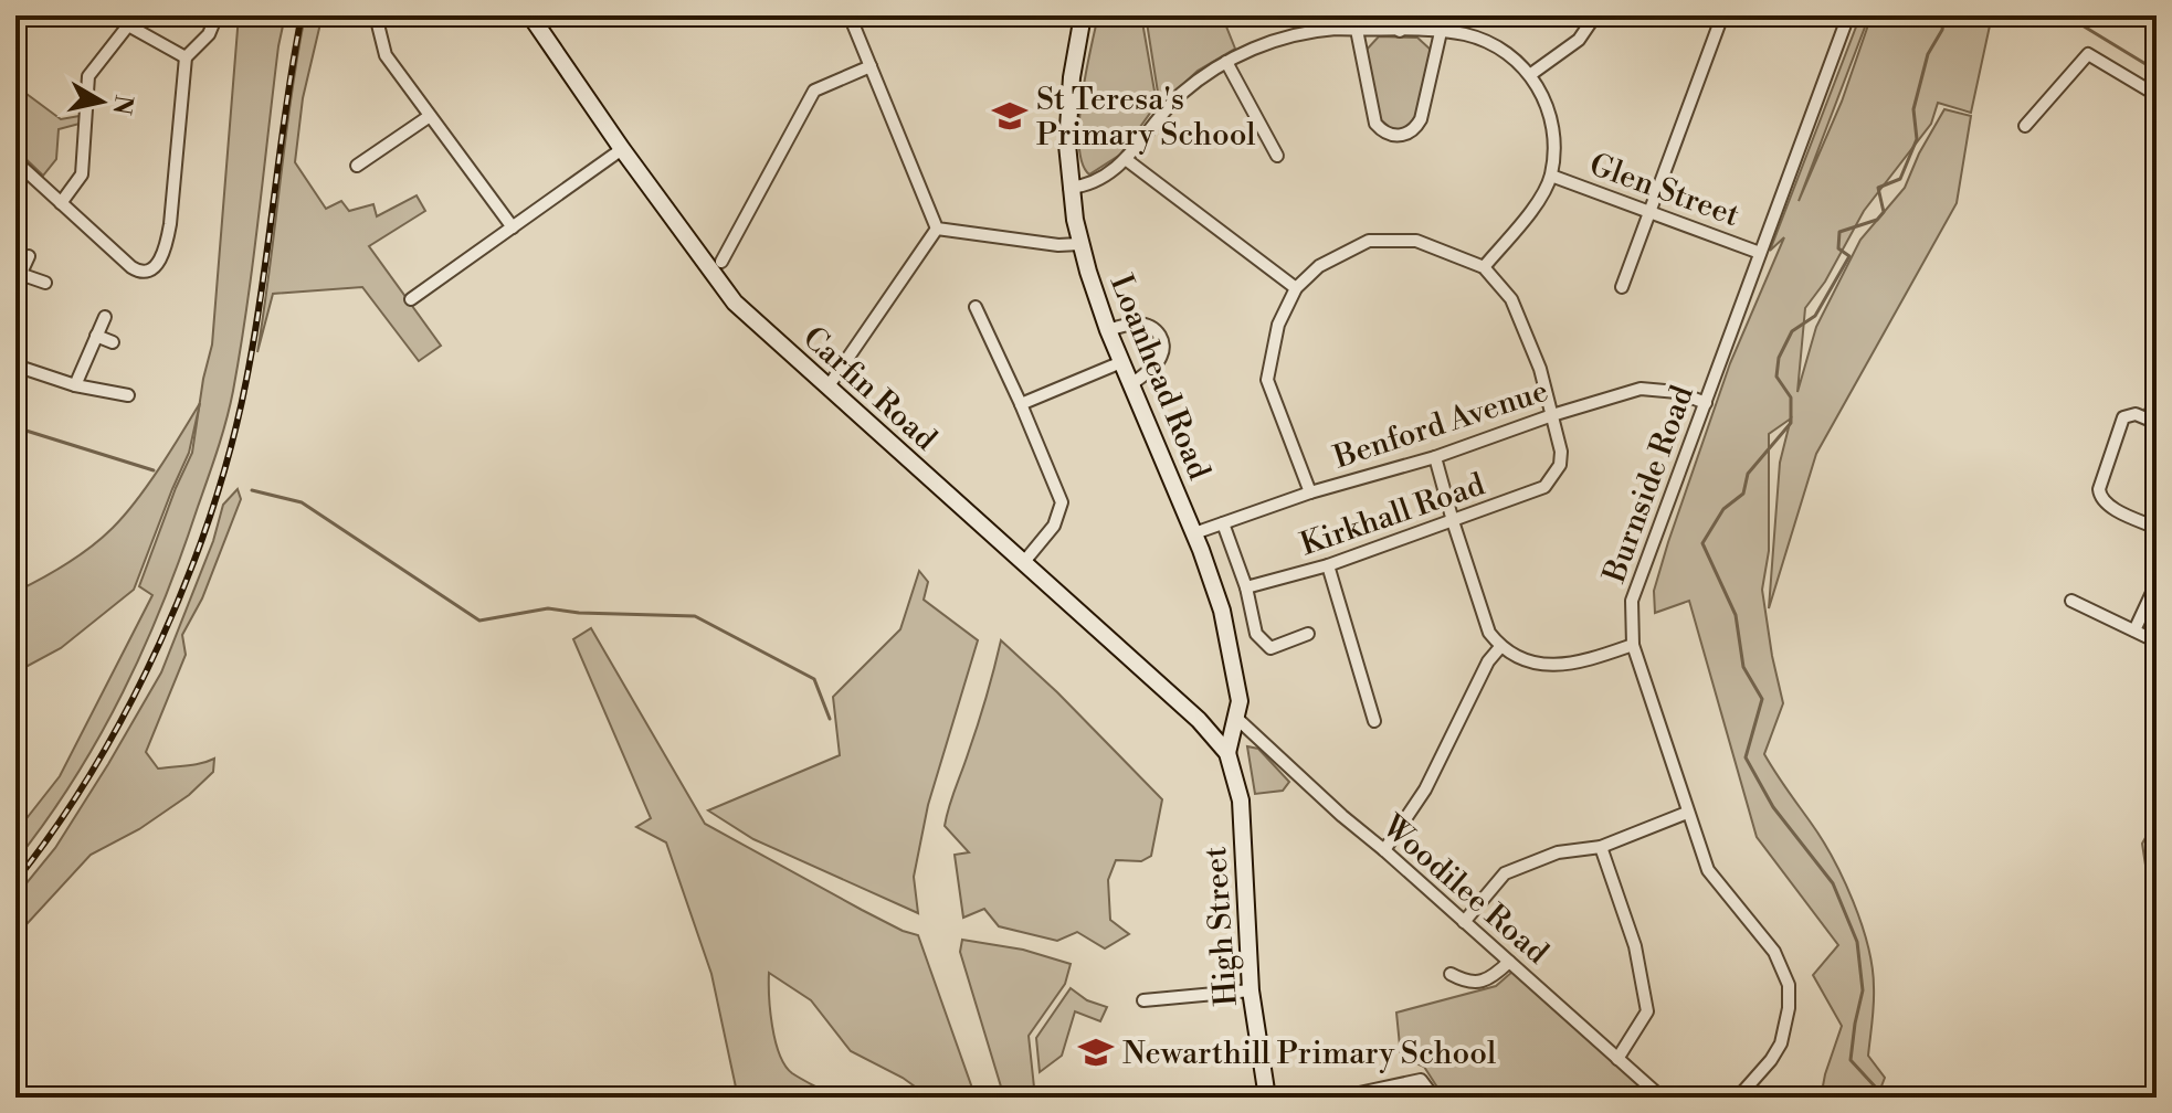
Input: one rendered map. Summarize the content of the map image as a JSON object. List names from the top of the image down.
{
  "streets": {
    "main road": ["Loanhead Road", "Carfin Road", "High Street"],
    "street": [
      "Glen Street",
      "Benford Avenue",
      "Burnside Road",
      "Kirkhall Road",
      "Woodilee Road"
    ]
  },
  "crossings": [
    ["Glen Street", "Burnside Road"],
    ["Loanhead Road", "Carfin Road"],
    ["Loanhead Road", "Benford Avenue"],
    ["Loanhead Road", "Woodilee Road"],
    ["Loanhead Road", "High Street"],
    ["Carfin Road", "High Street"],
    ["Benford Avenue", "Burnside Road"],
    ["Benford Avenue", "Kirkhall Road"]
  ],
  "places": {
    "school or university": ["St Teresa's Primary School", "Newarthill Primary School"]
  },
  "north": "right"
}
